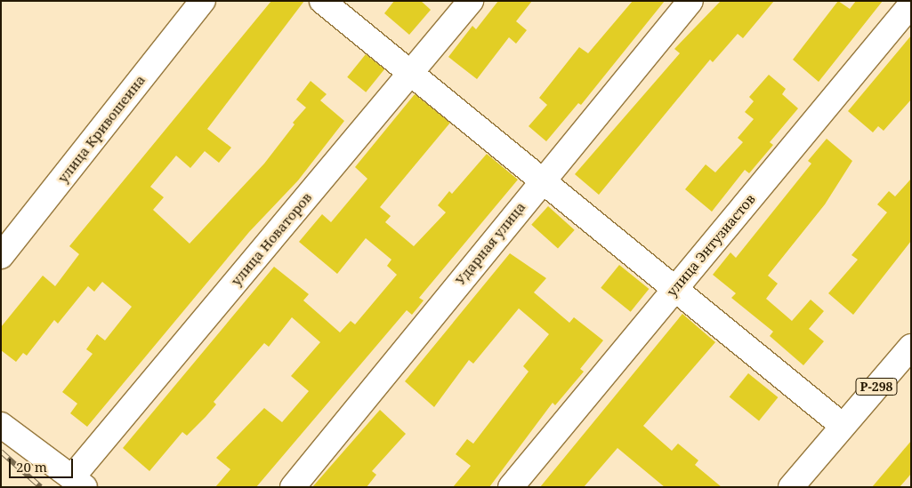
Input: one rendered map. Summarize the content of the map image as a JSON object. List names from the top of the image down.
{
  "streets": {
    "main road": [
      "улица Кривошеина",
      "улица Новаторов",
      "Ударная улица",
      "улица Энтузиастов",
      "Р-298"
    ]
  },
  "scale_bar": "20 m"
}
